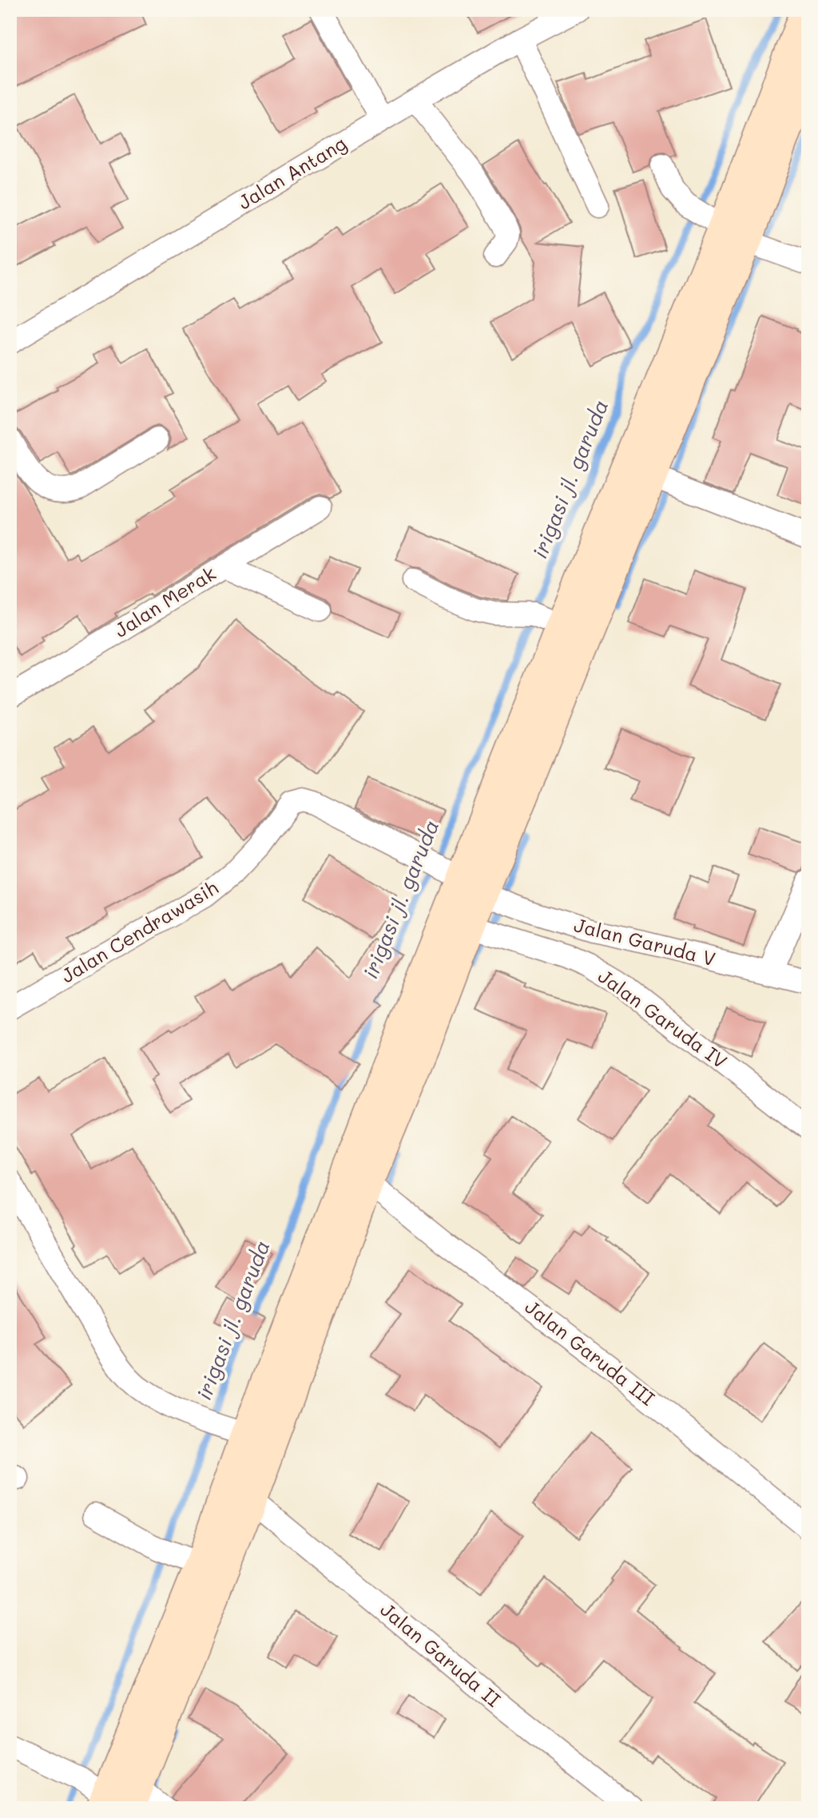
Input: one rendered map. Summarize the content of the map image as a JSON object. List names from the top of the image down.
{
  "streets": {
    "street": [
      "Jalan Antang",
      "Jalan Merak",
      "Jalan Cendrawasih",
      "Jalan Garuda V",
      "Jalan Garuda IV",
      "Jalan Garuda III",
      "Jalan Garuda II"
    ]
  },
  "crossings": [
    ["Jalan Cendrawasih", "Jalan Garuda V"]
  ],
  "water": ["irigasi jl. garuda"]
}
